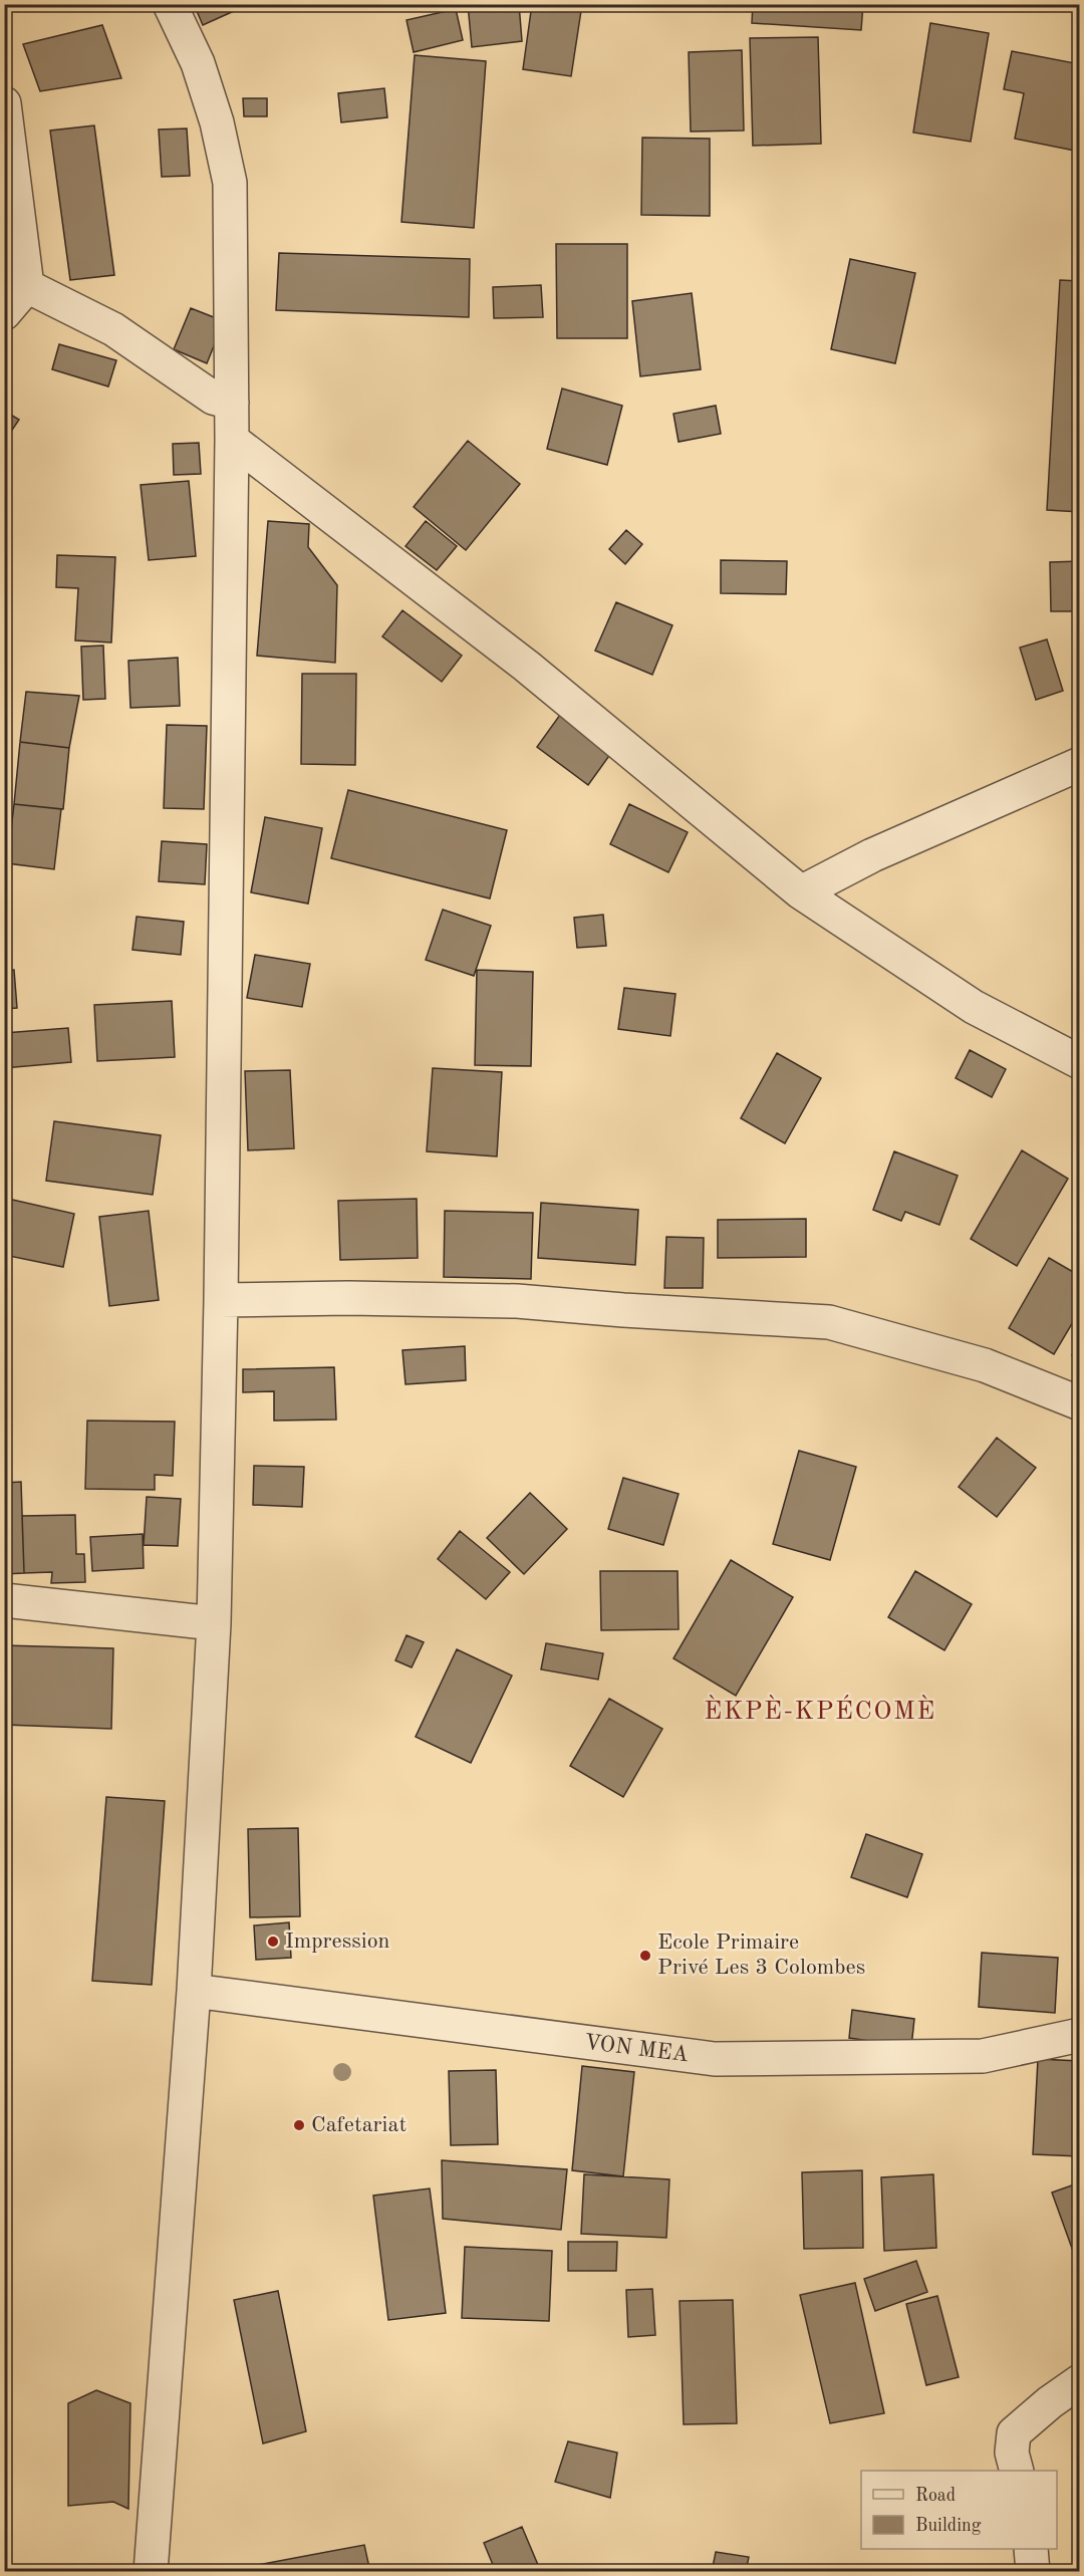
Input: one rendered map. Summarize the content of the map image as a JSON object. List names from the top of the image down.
{
  "streets": {
    "street": ["VON MEA"]
  },
  "districts": ["ÈKPÈ-KPÉCOMÈ"],
  "places": ["Impression", "Ecole Primaire Privé Les 3 Colombes", "Cafetariat"],
  "legend": ["Road", "Building"]
}
